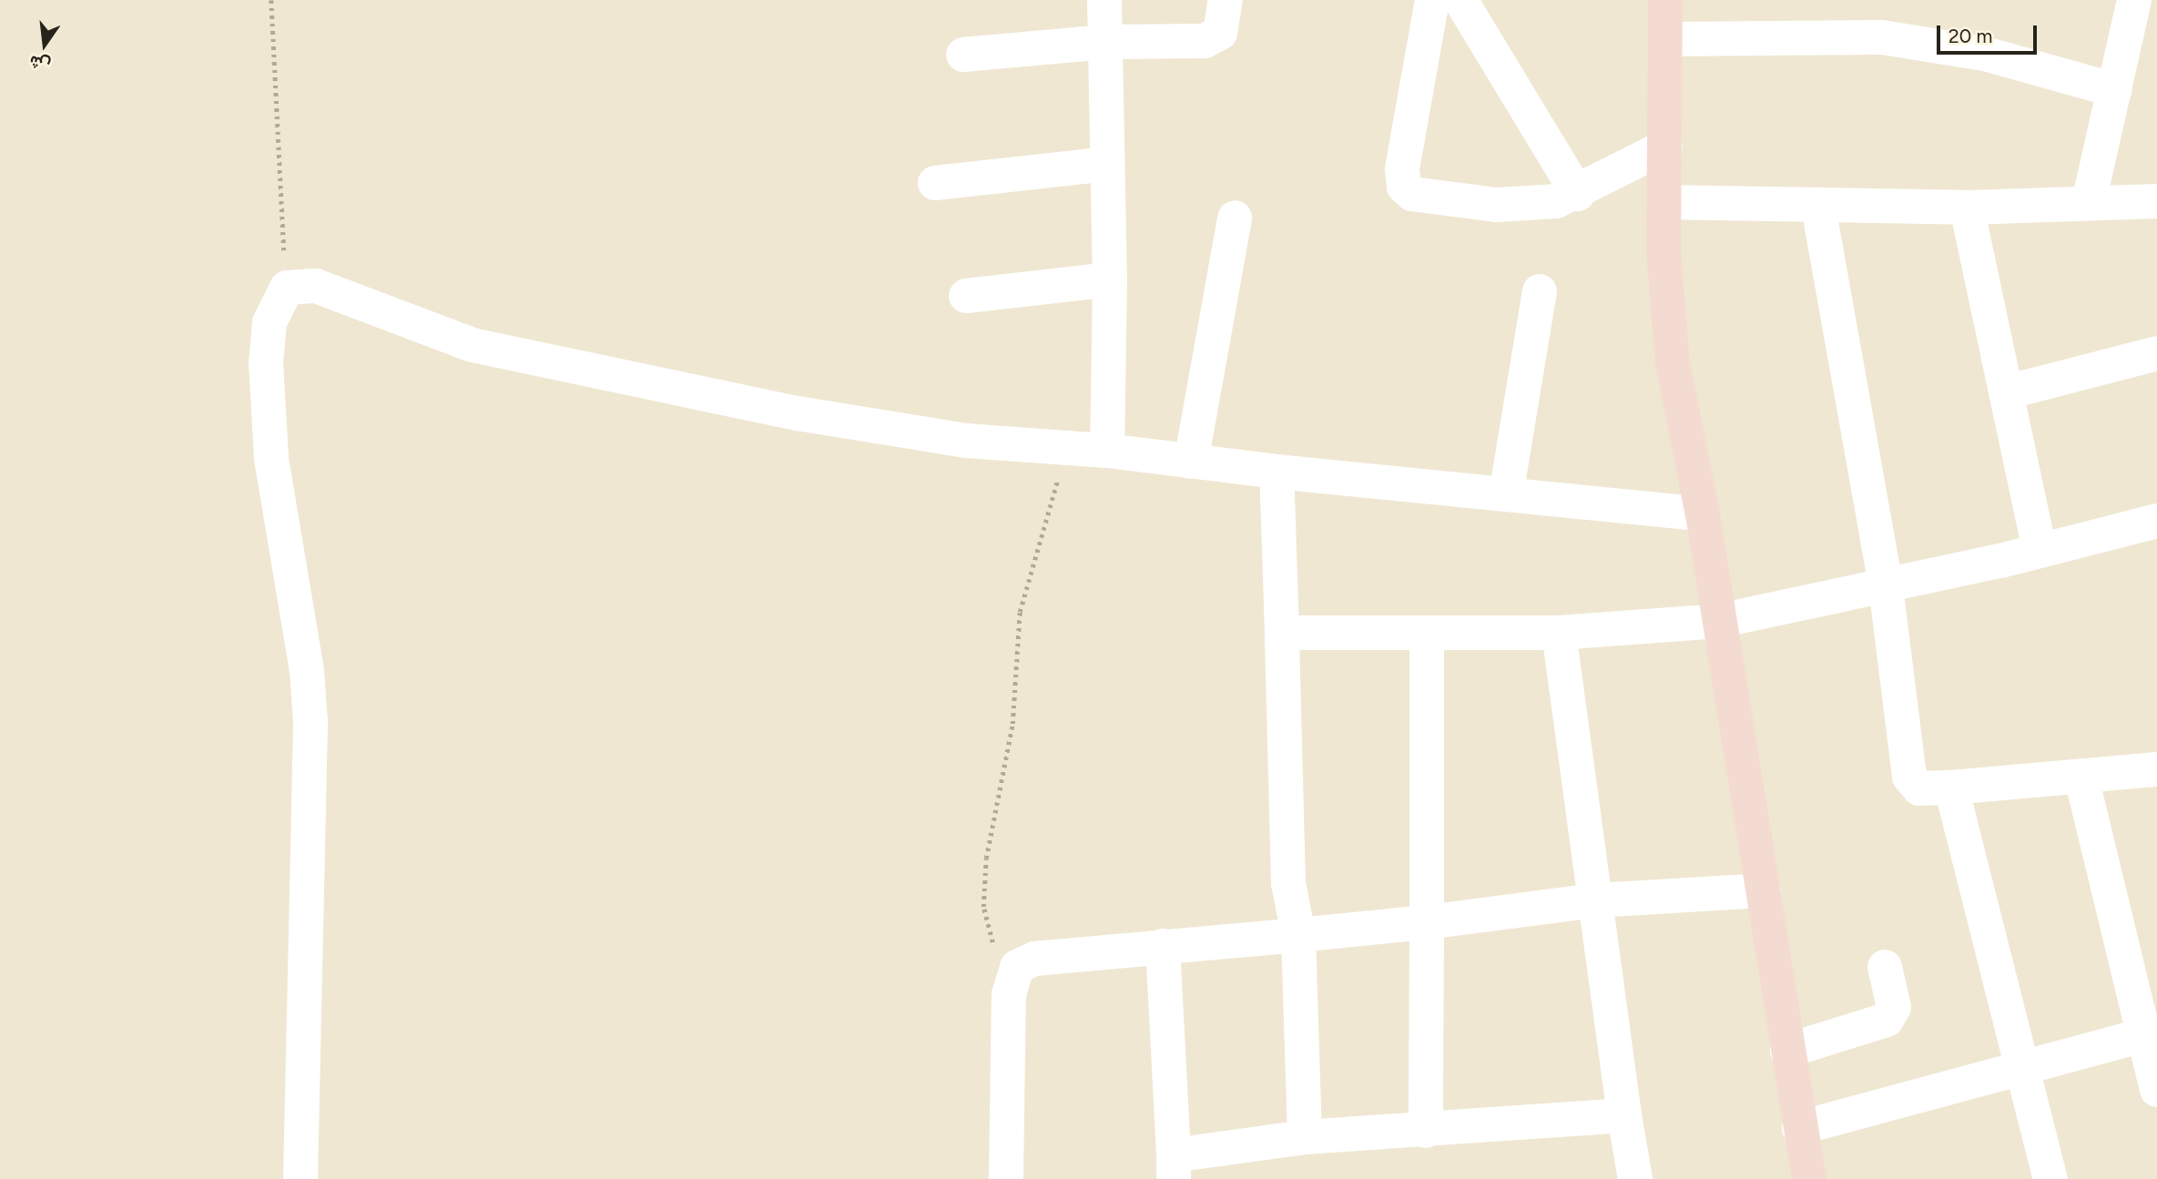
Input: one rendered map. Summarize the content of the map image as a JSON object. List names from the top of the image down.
{
  "scale_bar": "20 m",
  "north": "bottom"
}
